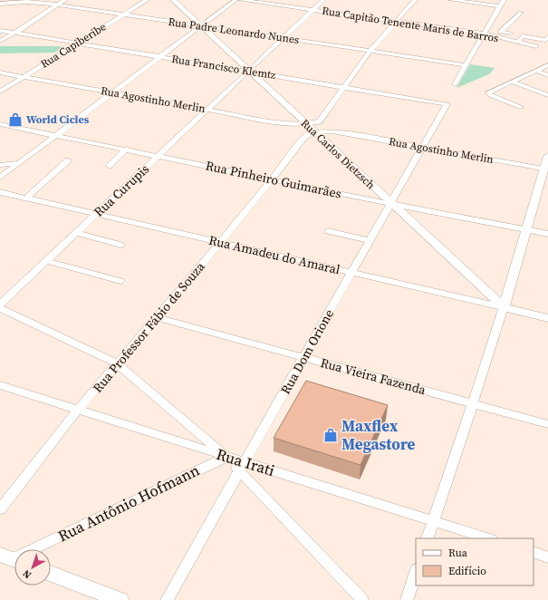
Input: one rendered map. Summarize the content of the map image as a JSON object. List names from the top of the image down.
{
  "streets": {
    "street": [
      "Rua Capitão Tenente Maris de Barros",
      "Rua Padre Leonardo Nunes",
      "Rua Capiberibe",
      "Rua Francisco Klemtz",
      "Rua Agostinho Merlin",
      "Rua Carlos Dietzsch",
      "Rua Pinheiro Guimarães",
      "Rua Curupis",
      "Rua Amadeu do Amaral",
      "Rua Professor Fábio de Souza",
      "Rua Dom Orione",
      "Rua Vieira Fazenda",
      "Rua Irati",
      "Rua Antônio Hofmann"
    ]
  },
  "crossings": [
    ["Rua Capitão Tenente Maris de Barros", "Rua Curupis"],
    ["Rua Padre Leonardo Nunes", "Rua Capiberibe"],
    ["Rua Padre Leonardo Nunes", "Rua Carlos Dietzsch"],
    ["Rua Padre Leonardo Nunes", "Rua Curupis"],
    ["Rua Capiberibe", "Rua Francisco Klemtz"],
    ["Rua Capiberibe", "Rua Agostinho Merlin"],
    ["Rua Francisco Klemtz", "Rua Carlos Dietzsch"],
    ["Rua Francisco Klemtz", "Rua Curupis"],
    ["Rua Francisco Klemtz", "Rua Dom Orione"],
    ["Rua Agostinho Merlin", "Rua Carlos Dietzsch"],
    ["Rua Agostinho Merlin", "Rua Curupis"],
    ["Rua Agostinho Merlin", "Rua Professor Fábio de Souza"],
    ["Rua Agostinho Merlin", "Rua Dom Orione"],
    ["Rua Carlos Dietzsch", "Rua Pinheiro Guimarães"],
    ["Rua Carlos Dietzsch", "Rua Curupis"],
    ["Rua Carlos Dietzsch", "Rua Amadeu do Amaral"],
    ["Rua Carlos Dietzsch", "Rua Professor Fábio de Souza"],
    ["Rua Carlos Dietzsch", "Rua Dom Orione"],
    ["Rua Pinheiro Guimarães", "Rua Curupis"],
    ["Rua Pinheiro Guimarães", "Rua Professor Fábio de Souza"],
    ["Rua Pinheiro Guimarães", "Rua Dom Orione"],
    ["Rua Curupis", "Rua Amadeu do Amaral"],
    ["Rua Amadeu do Amaral", "Rua Professor Fábio de Souza"],
    ["Rua Amadeu do Amaral", "Rua Dom Orione"],
    ["Rua Professor Fábio de Souza", "Rua Vieira Fazenda"],
    ["Rua Professor Fábio de Souza", "Rua Irati"],
    ["Rua Dom Orione", "Rua Vieira Fazenda"],
    ["Rua Dom Orione", "Rua Irati"],
    ["Rua Irati", "Rua Antônio Hofmann"]
  ],
  "places": {
    "shop": ["World Cicles", "Maxflex Megastore"]
  },
  "legend": ["Rua", "Edifício"],
  "north": "bottom left"
}
